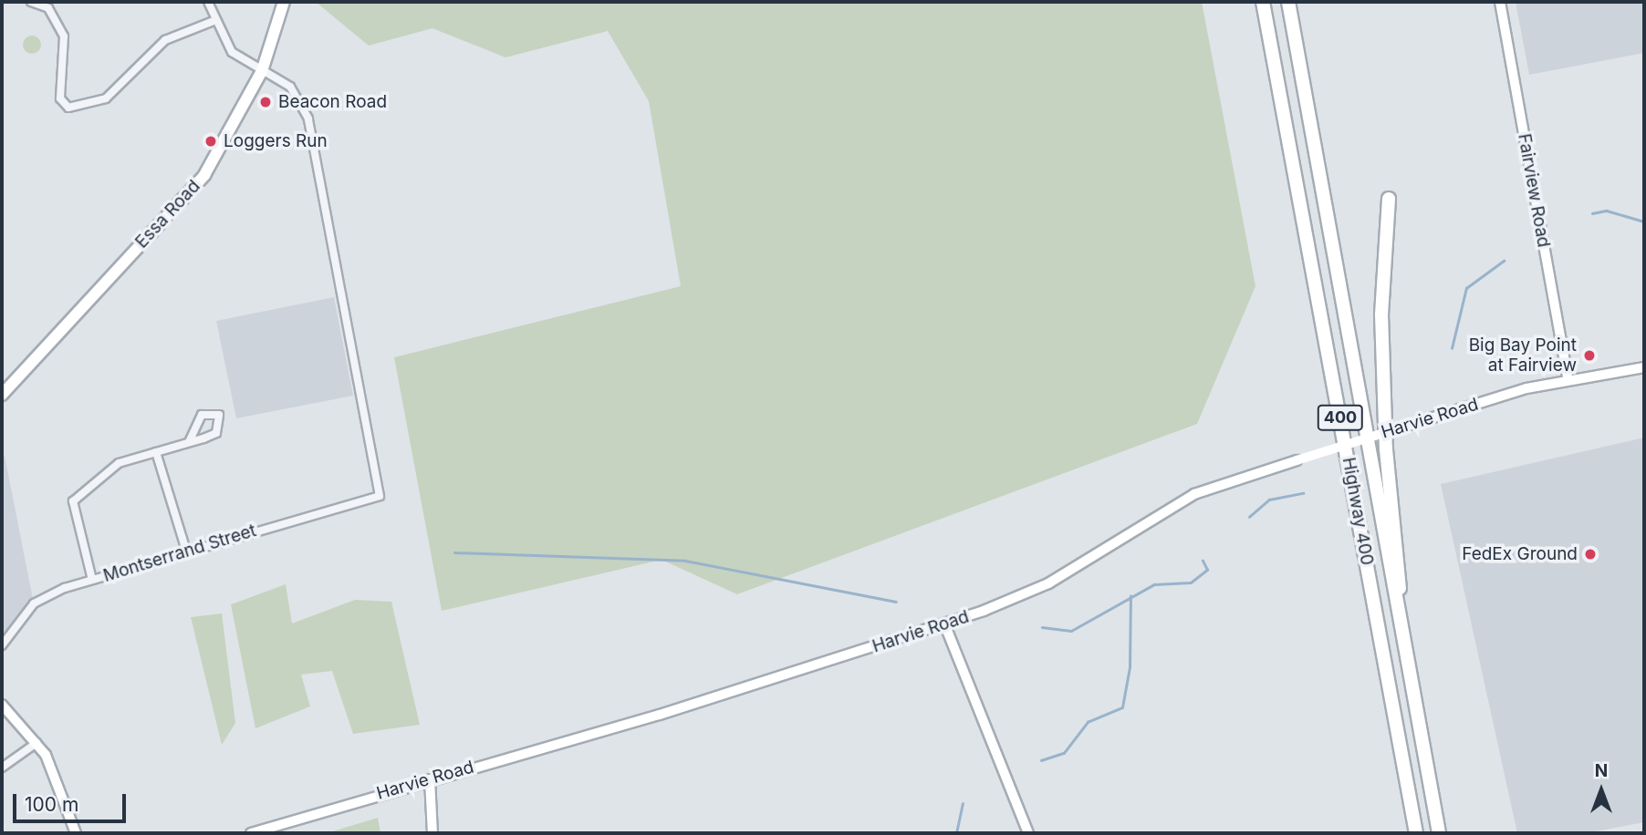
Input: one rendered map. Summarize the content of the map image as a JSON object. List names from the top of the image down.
{
  "streets": {
    "highway": ["400", "Highway 400"],
    "main road": ["Essa Road"],
    "street": ["Fairview Road", "Harvie Road", "Montserrand Street"]
  },
  "crossings": [
    ["Fairview Road", "Harvie Road"],
    ["Essa Road", "Montserrand Street"]
  ],
  "places": [
    "Beacon Road",
    "Loggers Run",
    "Big Bay Point at Fairview",
    "FedEx Ground"
  ],
  "scale_bar": "100 m",
  "north": "top"
}
